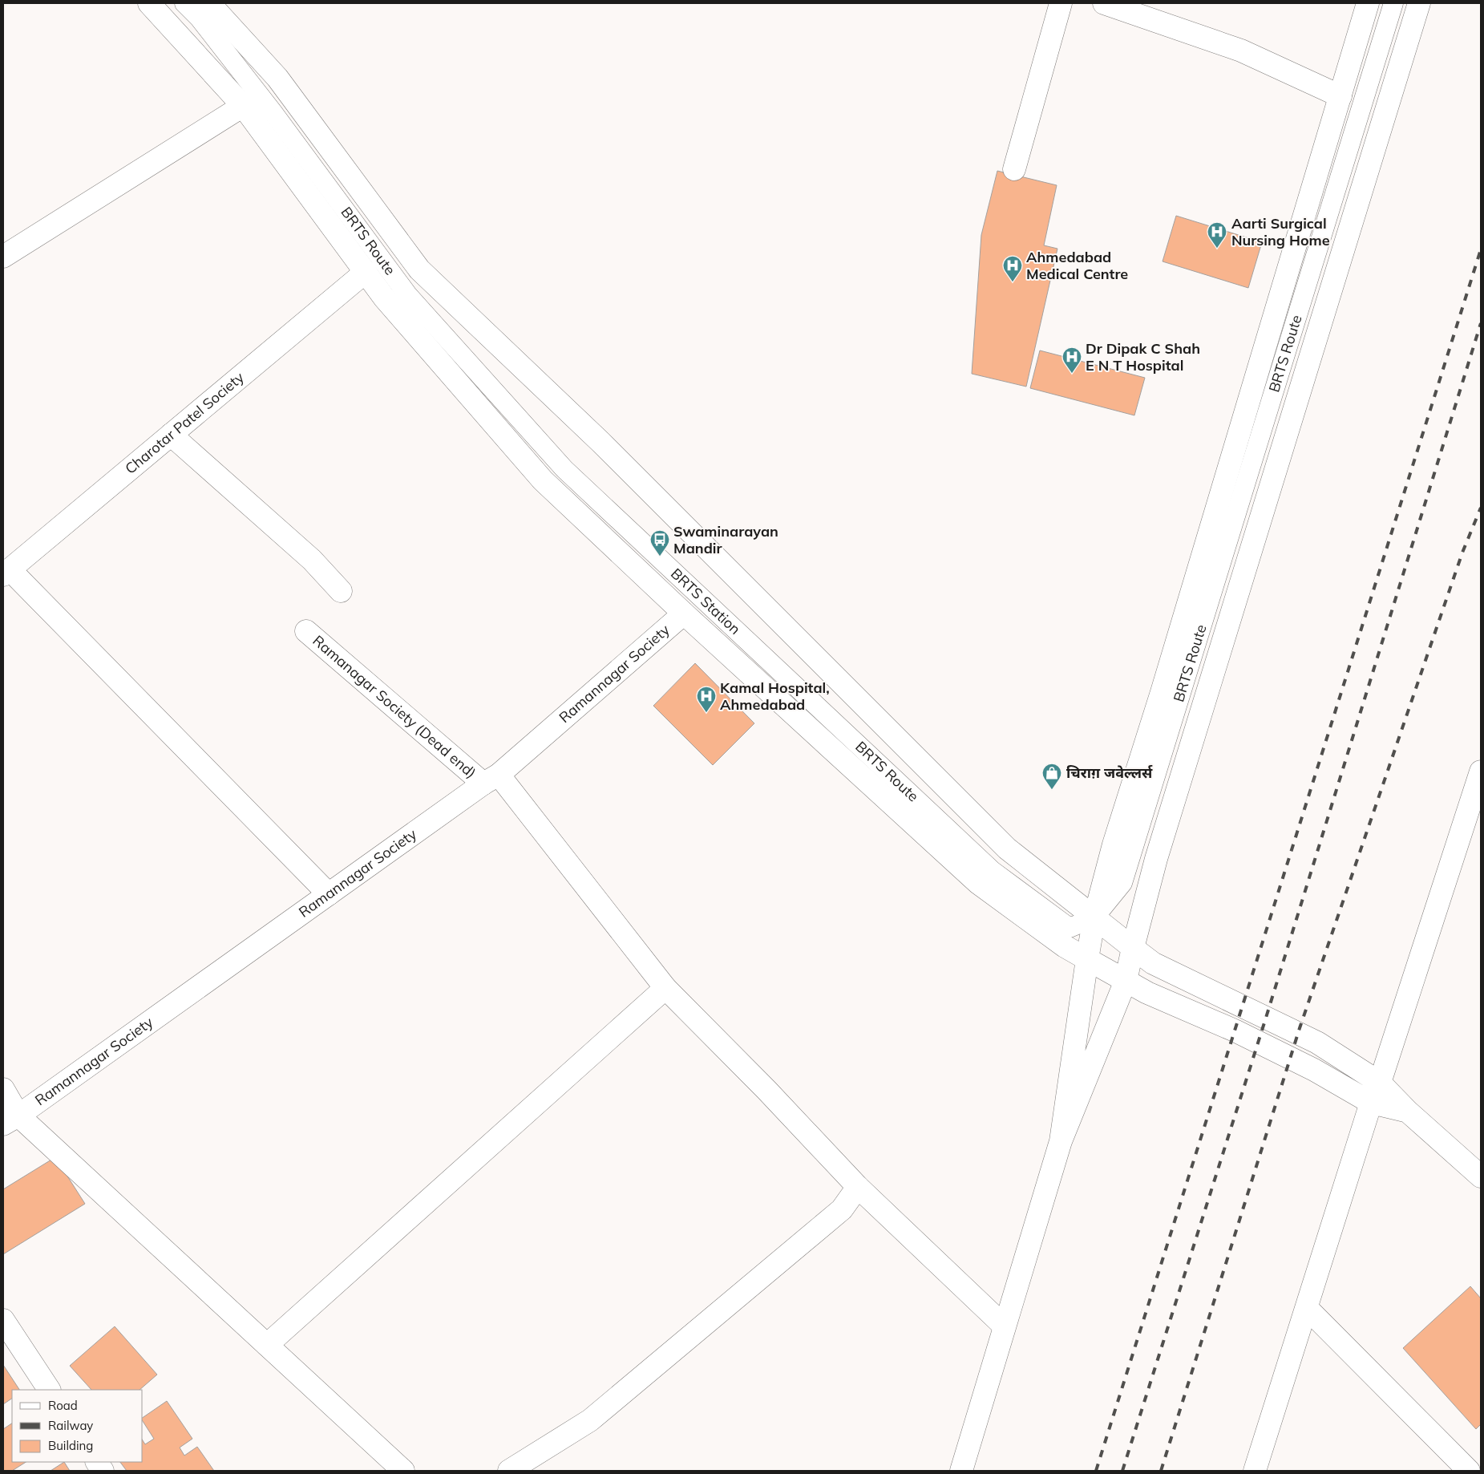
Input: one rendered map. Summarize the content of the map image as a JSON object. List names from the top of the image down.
{
  "streets": {
    "street": ["Charotar Patel Society", "Ramannagar Society", "Ramanagar Society (Dead end)"],
    "lane": ["BRTS Route", "BRTS Station"]
  },
  "crossings": [
    ["BRTS Route", "BRTS Station"],
    ["Ramannagar Society", "Ramanagar Society (Dead end)"]
  ],
  "places": {
    "hospital": [
      "Aarti Surgical Nursing Home",
      "Ahmedabad Medical Centre",
      "Dr Dipak C Shah E N T Hospital",
      "Kamal Hospital, Ahmedabad"
    ],
    "bus stop": ["Swaminarayan Mandir"],
    "shop": ["चिराग़ जवेल्लर्स"]
  },
  "legend": ["Road", "Railway", "Building"]
}
